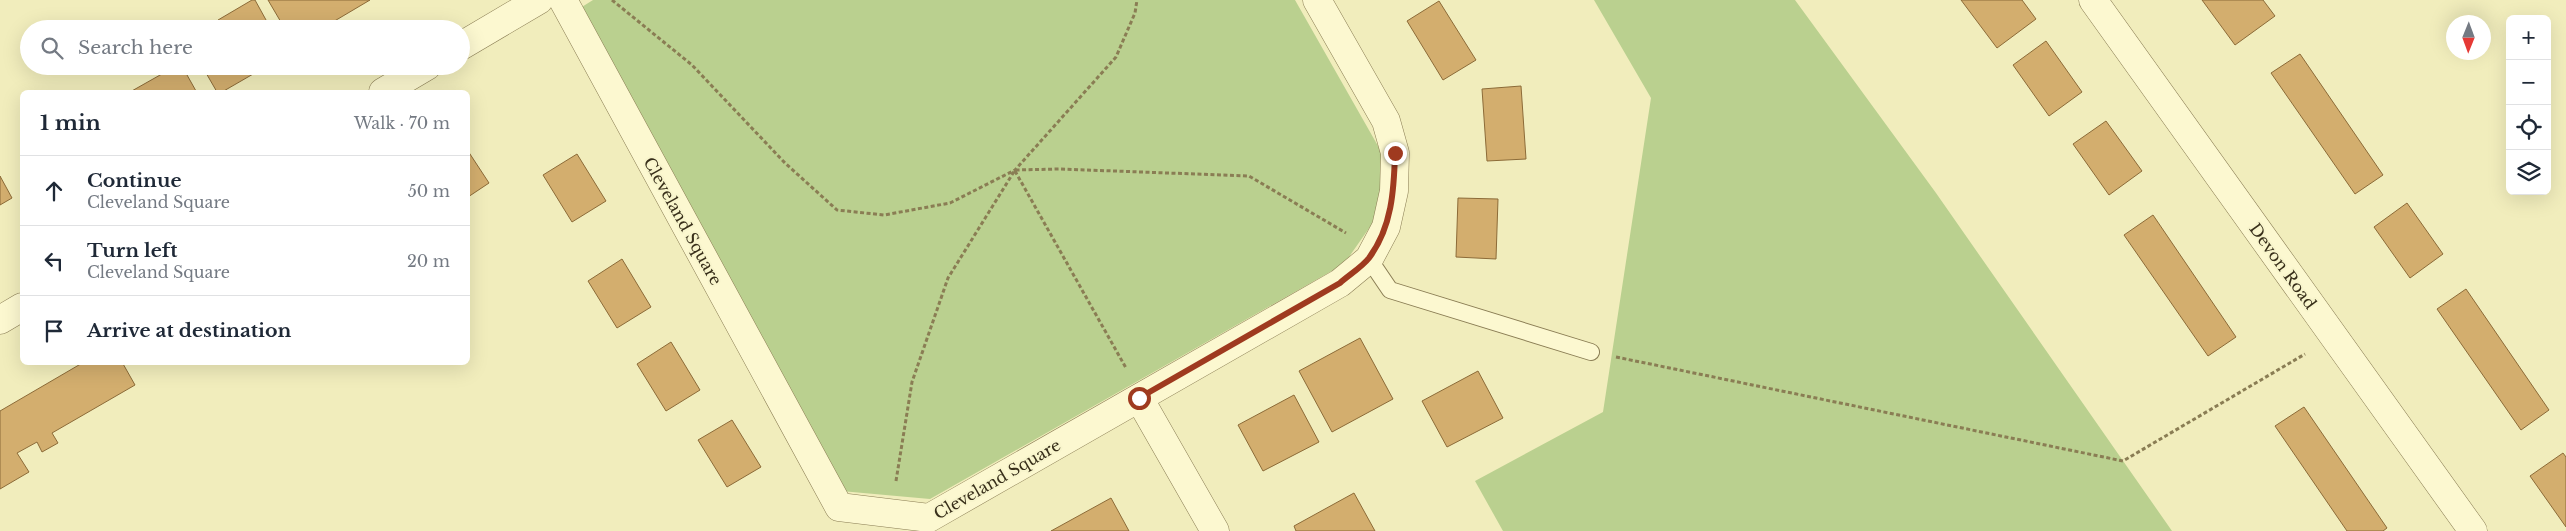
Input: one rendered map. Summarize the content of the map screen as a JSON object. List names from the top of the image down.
{
  "streets": {
    "street": ["Cleveland Square", "Devon Road"]
  },
  "north": "bottom",
  "page": {
    "map_buttons": ["+", "−"],
    "search": "Search here",
    "heading": ["1 min", "Walk · 70 m"],
    "list": [
      ["Continue", "Cleveland Square", "50 m"],
      ["Turn left", "Cleveland Square", "20 m"],
      "Arrive at destination"
    ]
  }
}
